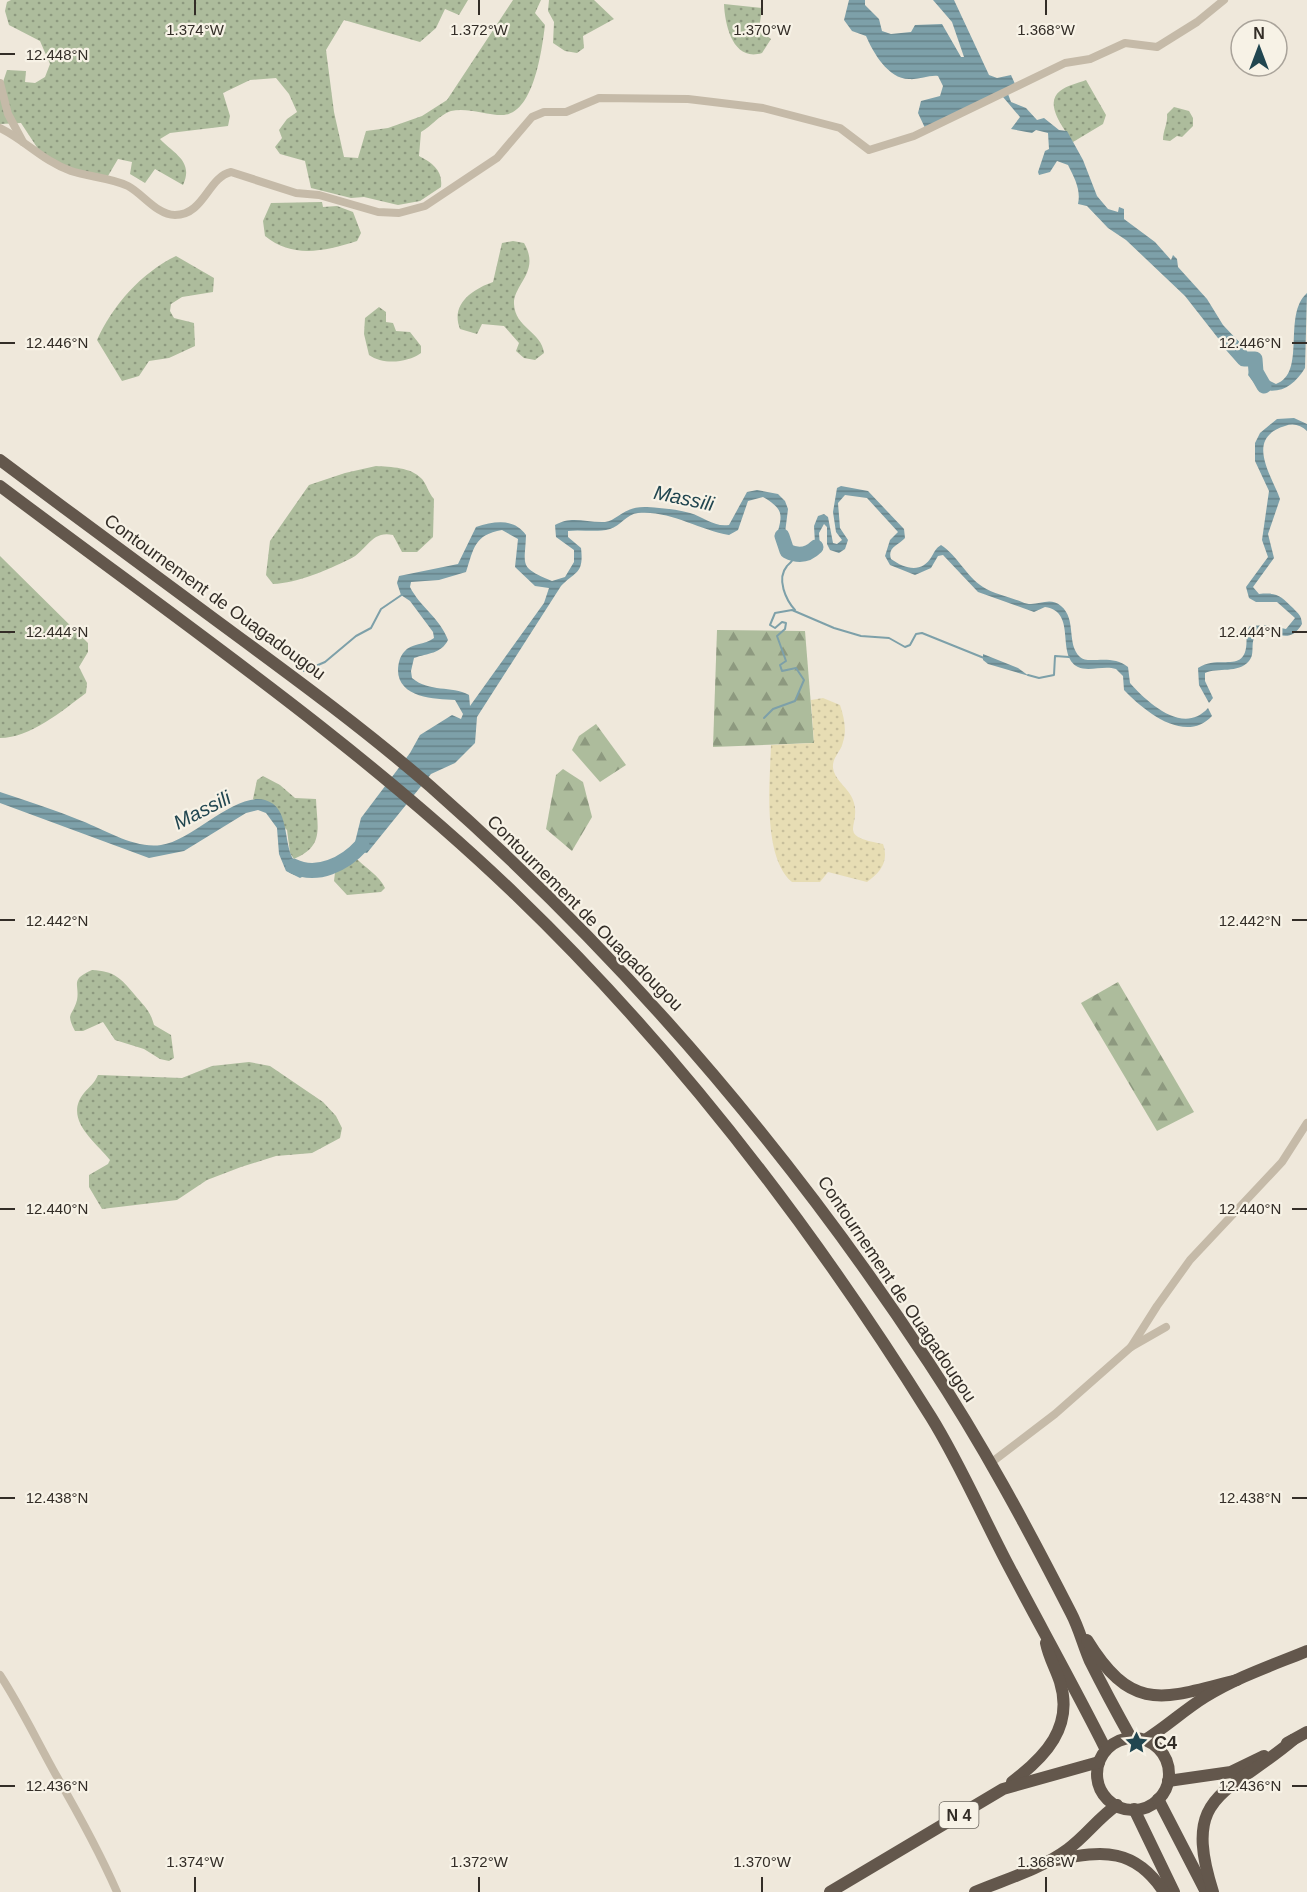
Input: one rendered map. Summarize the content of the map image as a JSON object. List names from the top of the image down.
{
  "streets": {
    "highway": ["Contournement de Ouagadougou", "N 4"]
  },
  "crossings": [
    ["Contournement de Ouagadougou", "N 4"]
  ],
  "water": ["Massili"],
  "places": {
    "place": ["C4"]
  },
  "north": "top",
  "coordinates": [
    "1.374°W",
    "1.372°W",
    "1.370°W",
    "1.368°W",
    "12.448°N",
    "12.446°N",
    "12.444°N",
    "12.442°N",
    "12.440°N",
    "12.438°N",
    "12.436°N"
  ]
}
